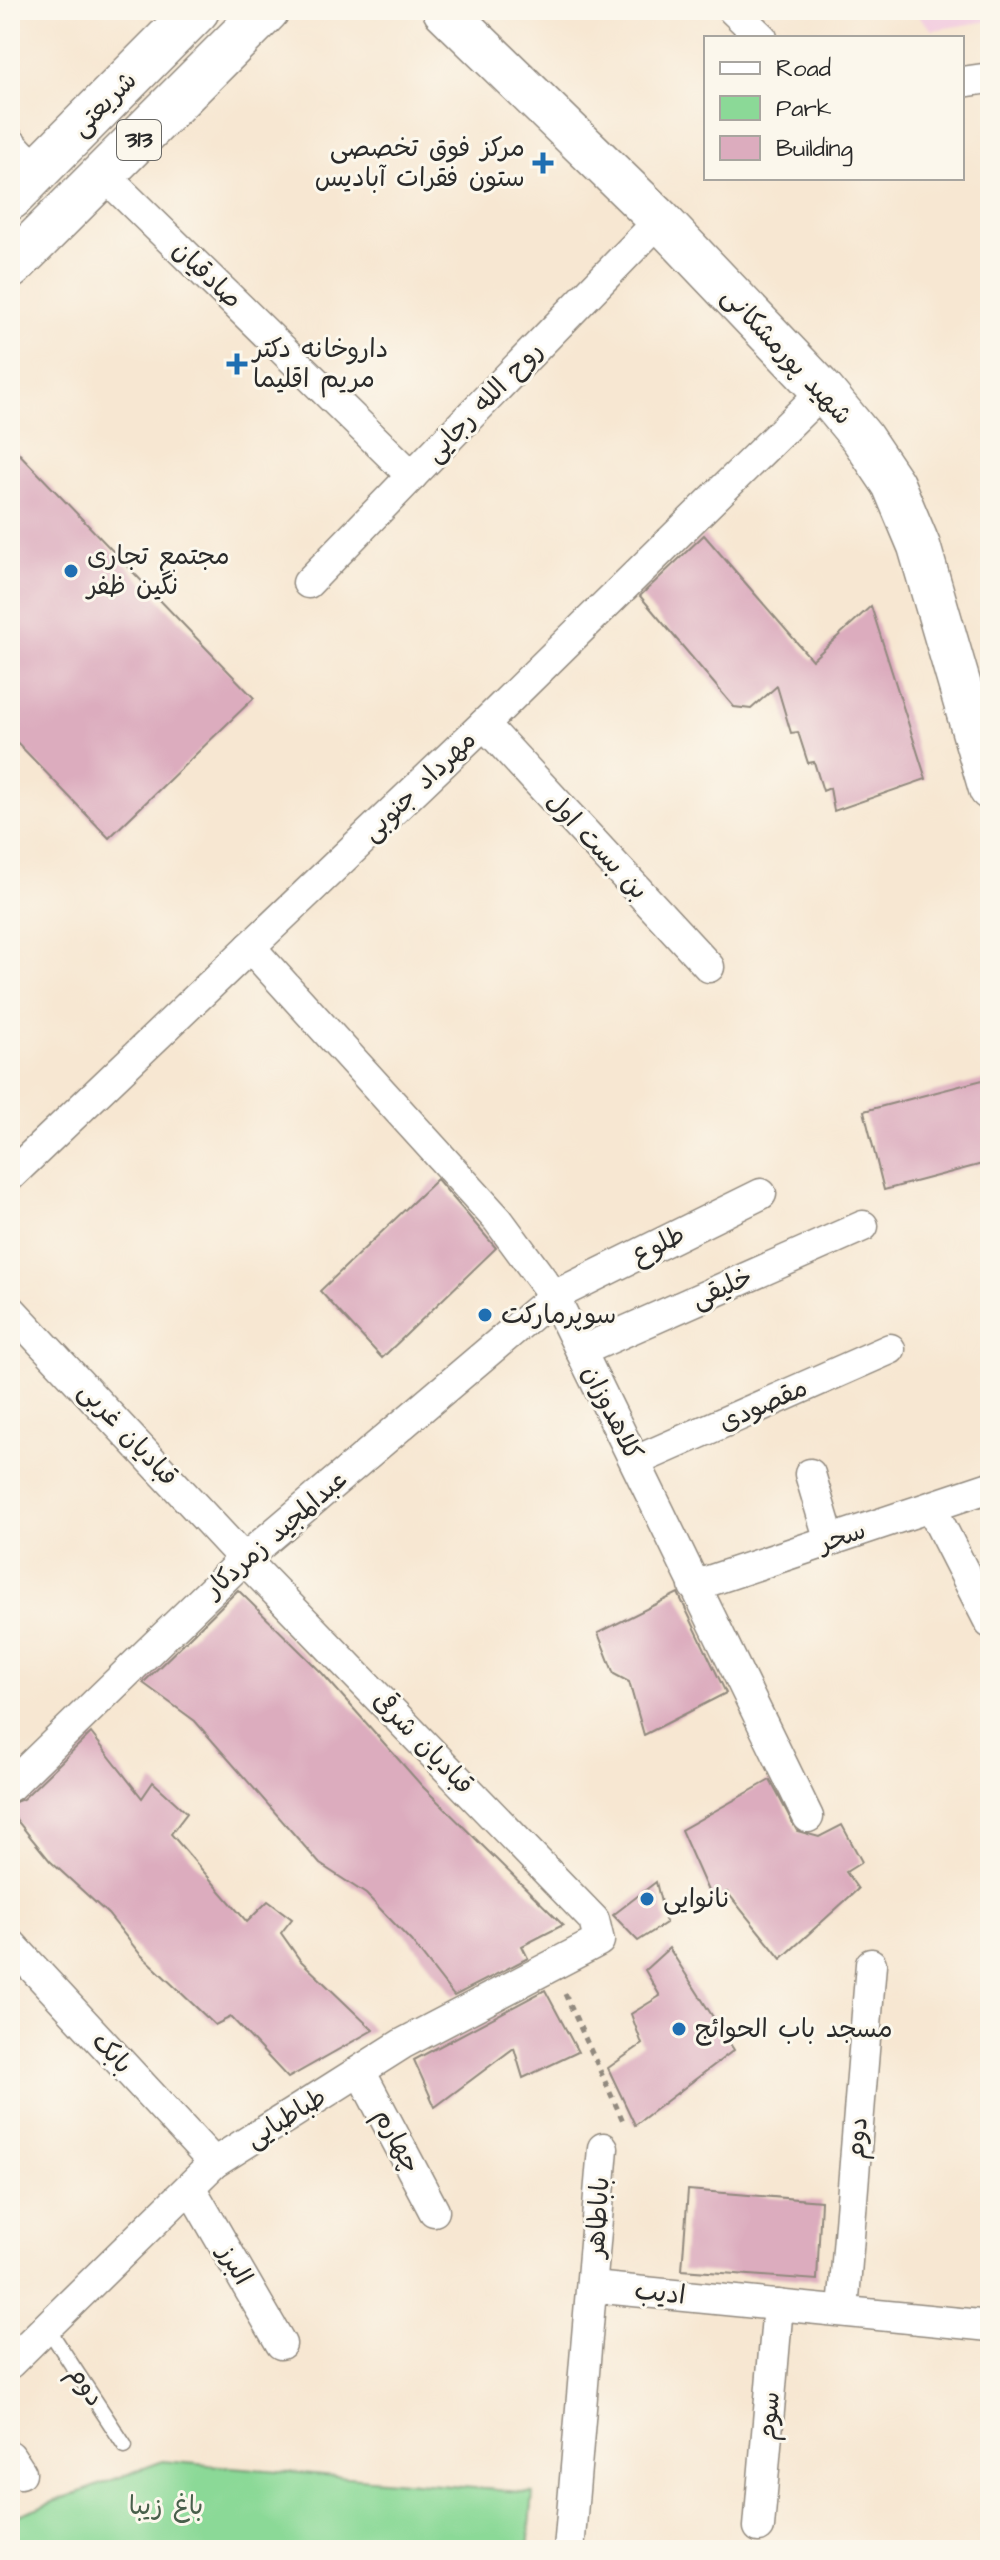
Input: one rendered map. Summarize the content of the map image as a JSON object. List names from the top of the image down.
{
  "streets": {
    "main road": ["شریعتی", "313"],
    "street": [
      "صادقیان",
      "شهید پورمشکانی",
      "روح الله رجایی",
      "مهرداد جنوبی",
      "بن بست اول",
      "طلوع",
      "خلیقی",
      "مقصودی",
      "کلاهدوزان",
      "قبادیان غربی",
      "عبدالمجید زمردکار",
      "سحر",
      "قبادیان شرقی",
      "بابک",
      "طباطبایی",
      "دوم",
      "چهارم",
      "باباطاهر",
      "البرز",
      "ادیب",
      "سوم"
    ]
  },
  "crossings": [
    ["شریعتی", "صادقیان"],
    ["صادقیان", "روح الله رجایی"],
    ["شهید پورمشکانی", "روح الله رجایی"],
    ["شهید پورمشکانی", "مهرداد جنوبی"],
    ["مهرداد جنوبی", "بن بست اول"],
    ["مهرداد جنوبی", "کلاهدوزان"],
    ["طلوع", "کلاهدوزان"],
    ["طلوع", "عبدالمجید زمردکار"],
    ["خلیقی", "کلاهدوزان"],
    ["مقصودی", "کلاهدوزان"],
    ["کلاهدوزان", "عبدالمجید زمردکار"],
    ["کلاهدوزان", "سحر"],
    ["قبادیان غربی", "عبدالمجید زمردکار"],
    ["قبادیان غربی", "قبادیان شرقی"],
    ["عبدالمجید زمردکار", "قبادیان شرقی"],
    ["قبادیان شرقی", "طباطبایی"],
    ["بابک", "طباطبایی"],
    ["طباطبایی", "دوم"],
    ["طباطبایی", "چهارم"],
    ["طباطبایی", "البرز"],
    ["دوم", "ادیب"],
    ["باباطاهر", "ادیب"],
    ["ادیب", "سوم"]
  ],
  "parks": ["باغ زیبا"],
  "places": {
    "health": ["مرکز فوق تخصصی ستون فقرات آبادیس", "داروخانه دکتر مریم اقلیما"],
    "other": [
      "مجتمع تجاری نگین ظفر",
      "سوپرمارکت",
      "نانوایی",
      "مسجد باب الحوائج"
    ]
  },
  "legend": ["Road", "Park", "Building"]
}
